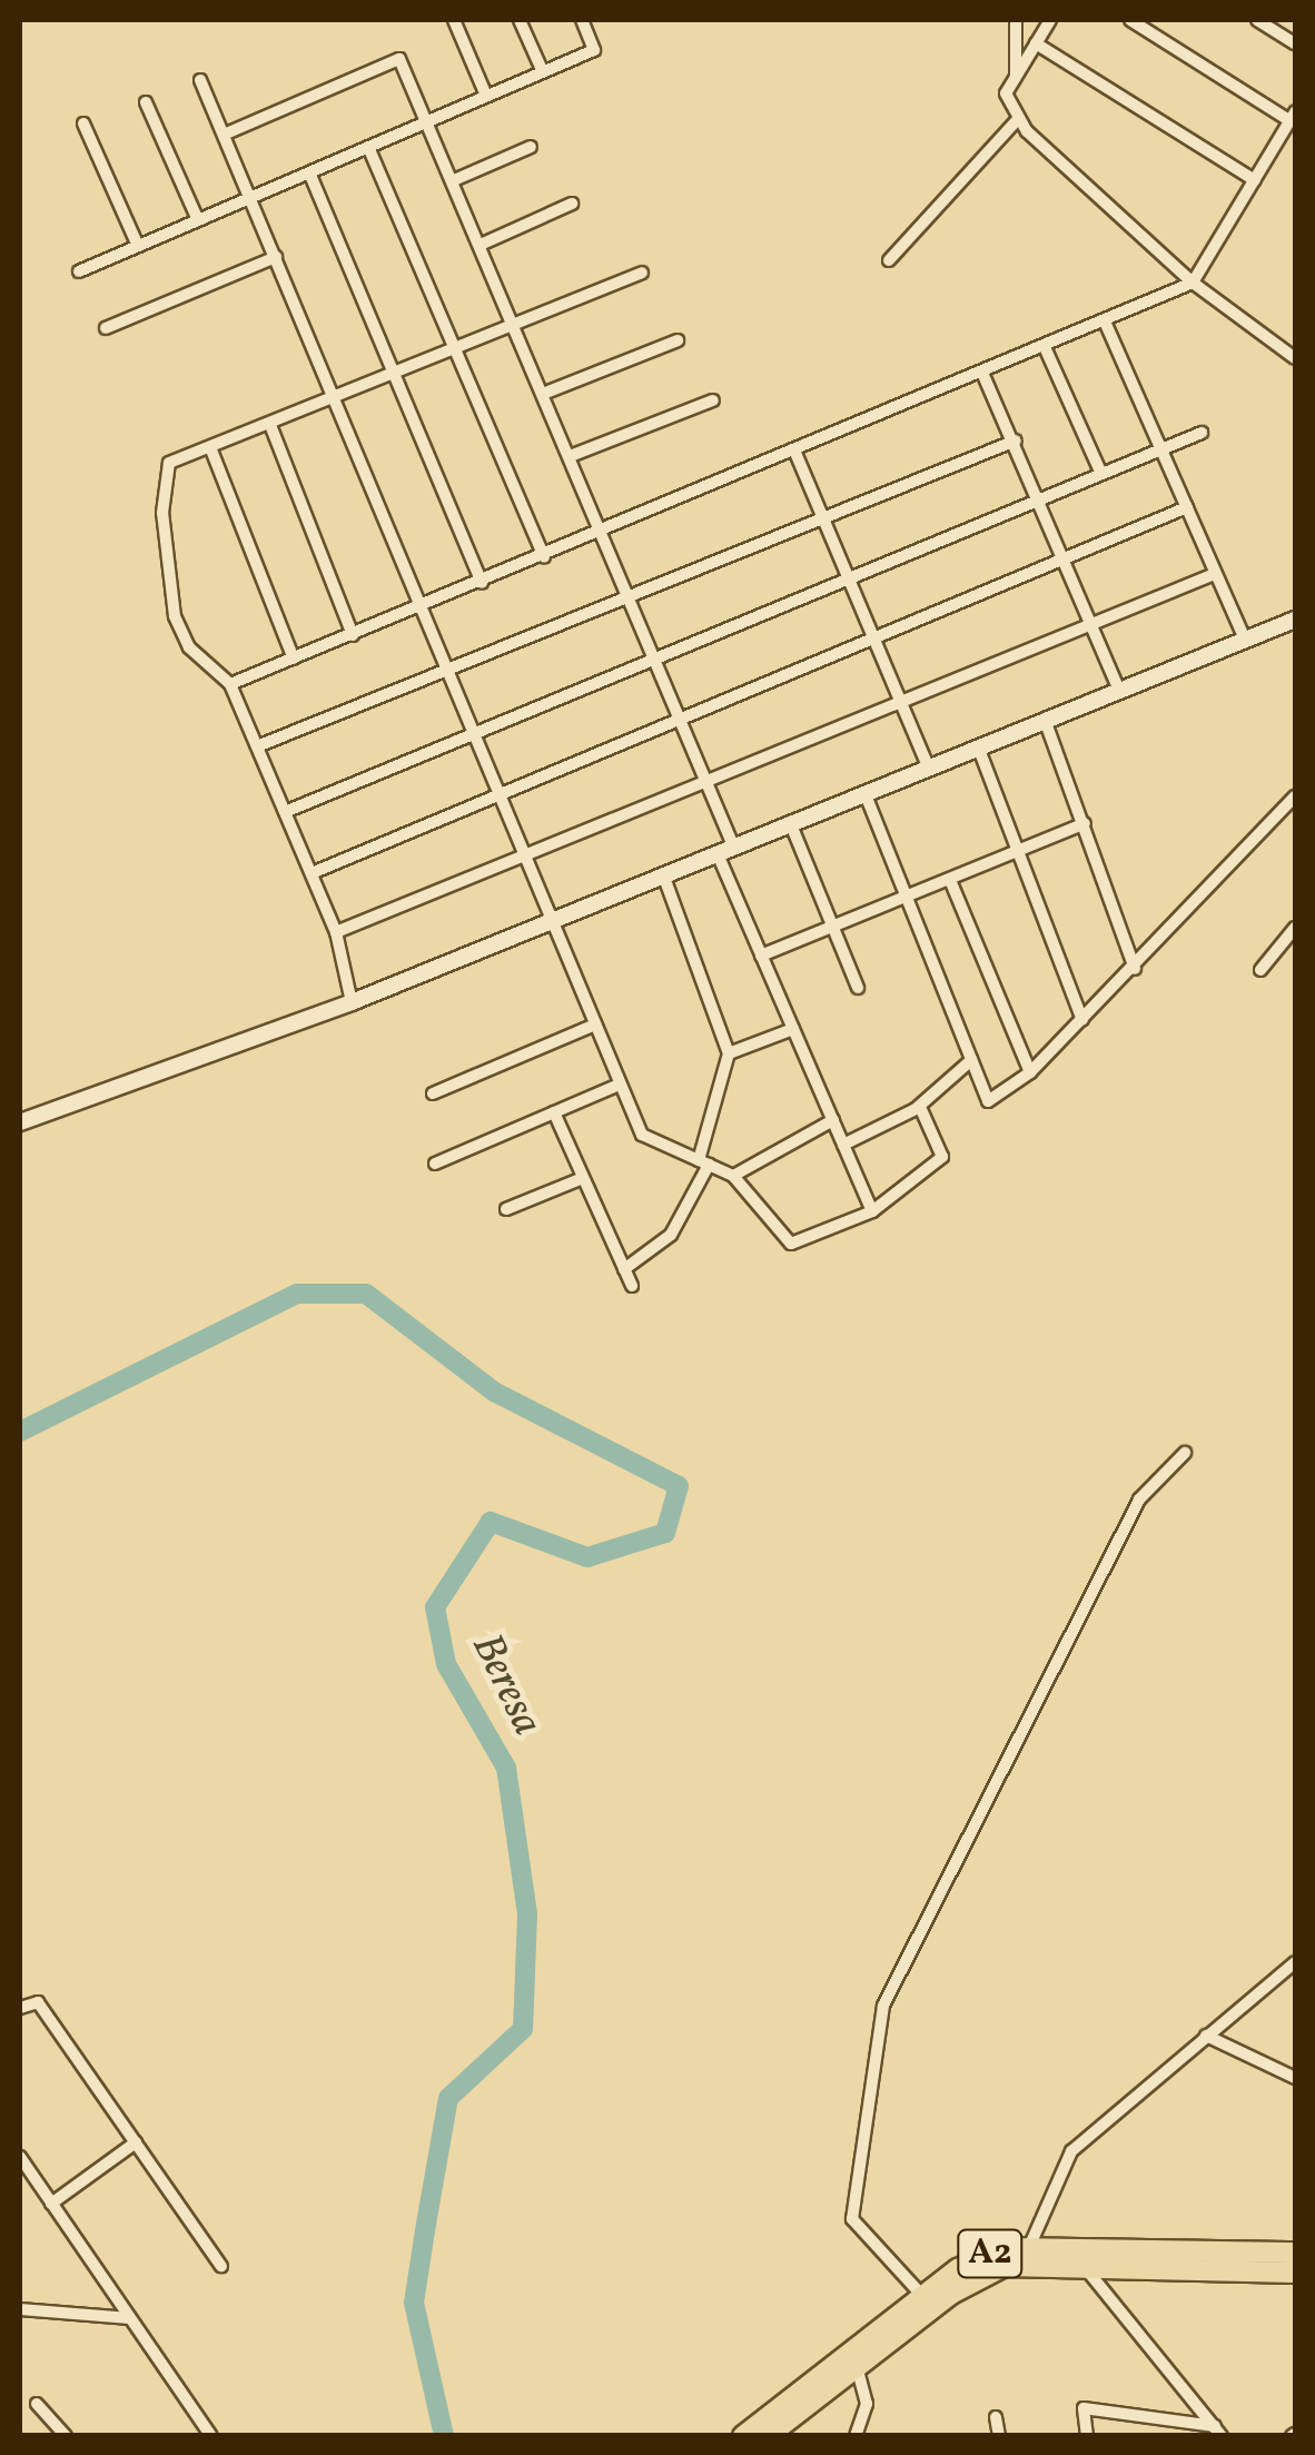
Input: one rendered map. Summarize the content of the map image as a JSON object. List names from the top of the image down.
{
  "streets": {
    "highway": ["A2"]
  },
  "water": ["Beresa"]
}
